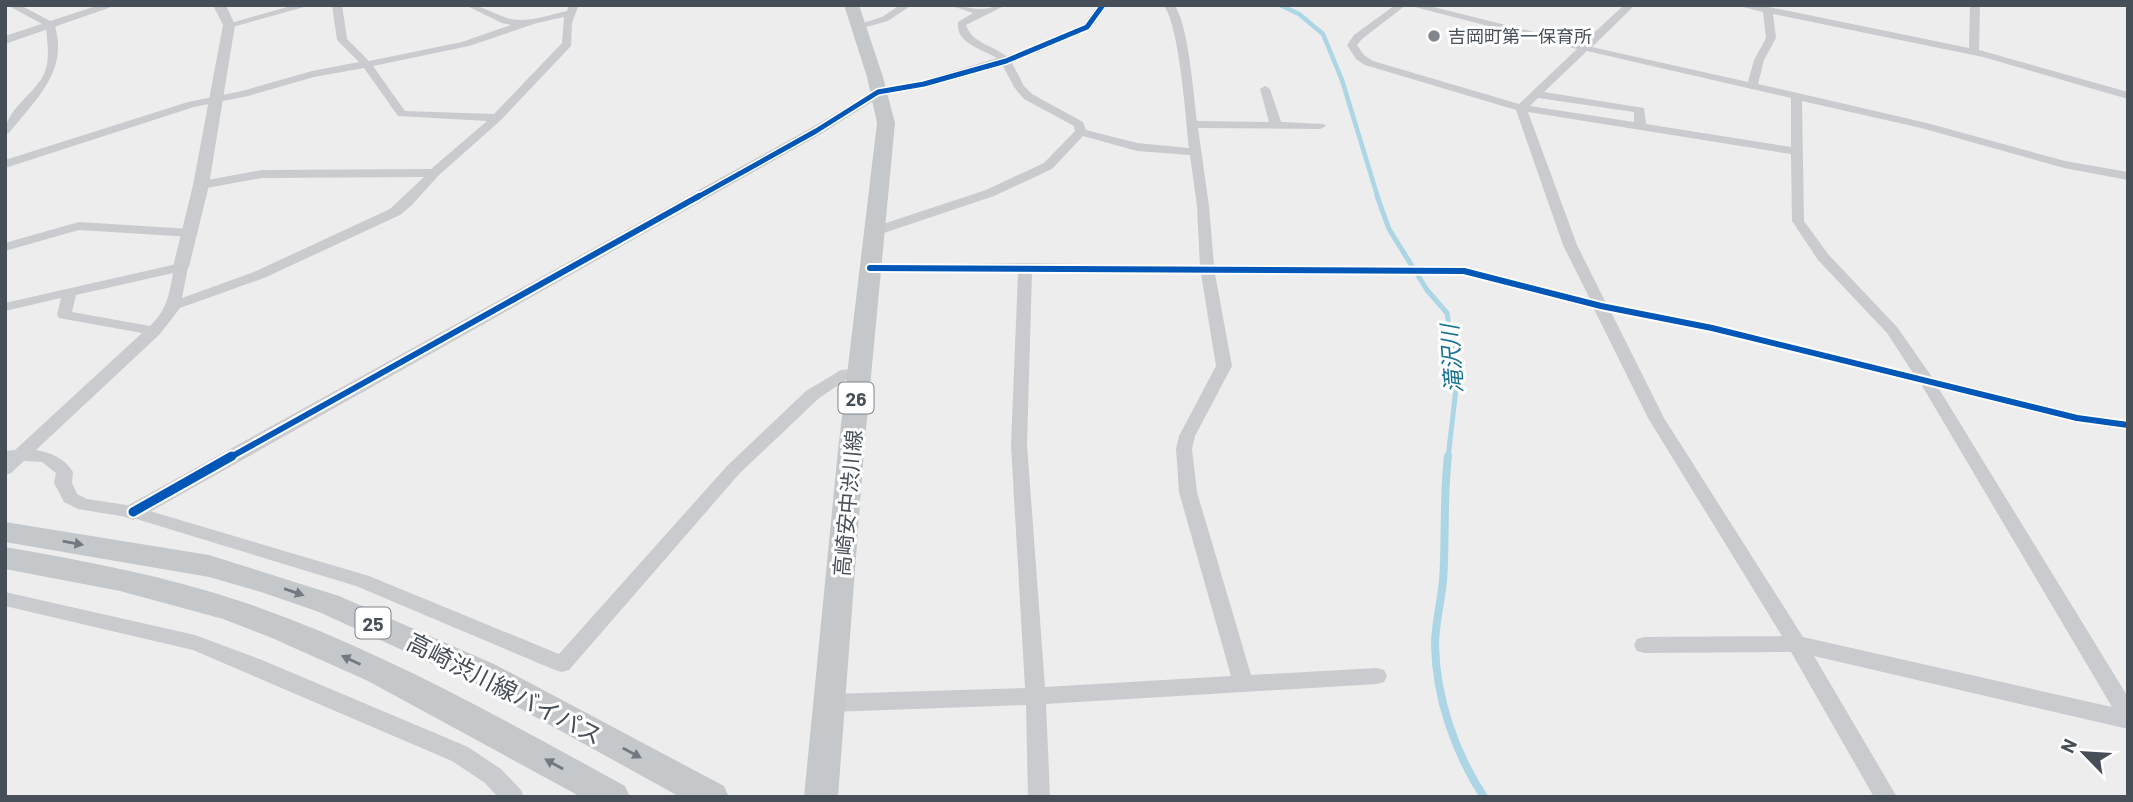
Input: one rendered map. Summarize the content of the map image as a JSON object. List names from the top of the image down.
{
  "streets": {
    "main road": [
      "26",
      "高崎安中渋川線",
      "25",
      "高崎渋川線バイパス"
    ]
  },
  "water": ["滝沢川"],
  "places": ["吉岡町第一保育所"],
  "north": "top left"
}
